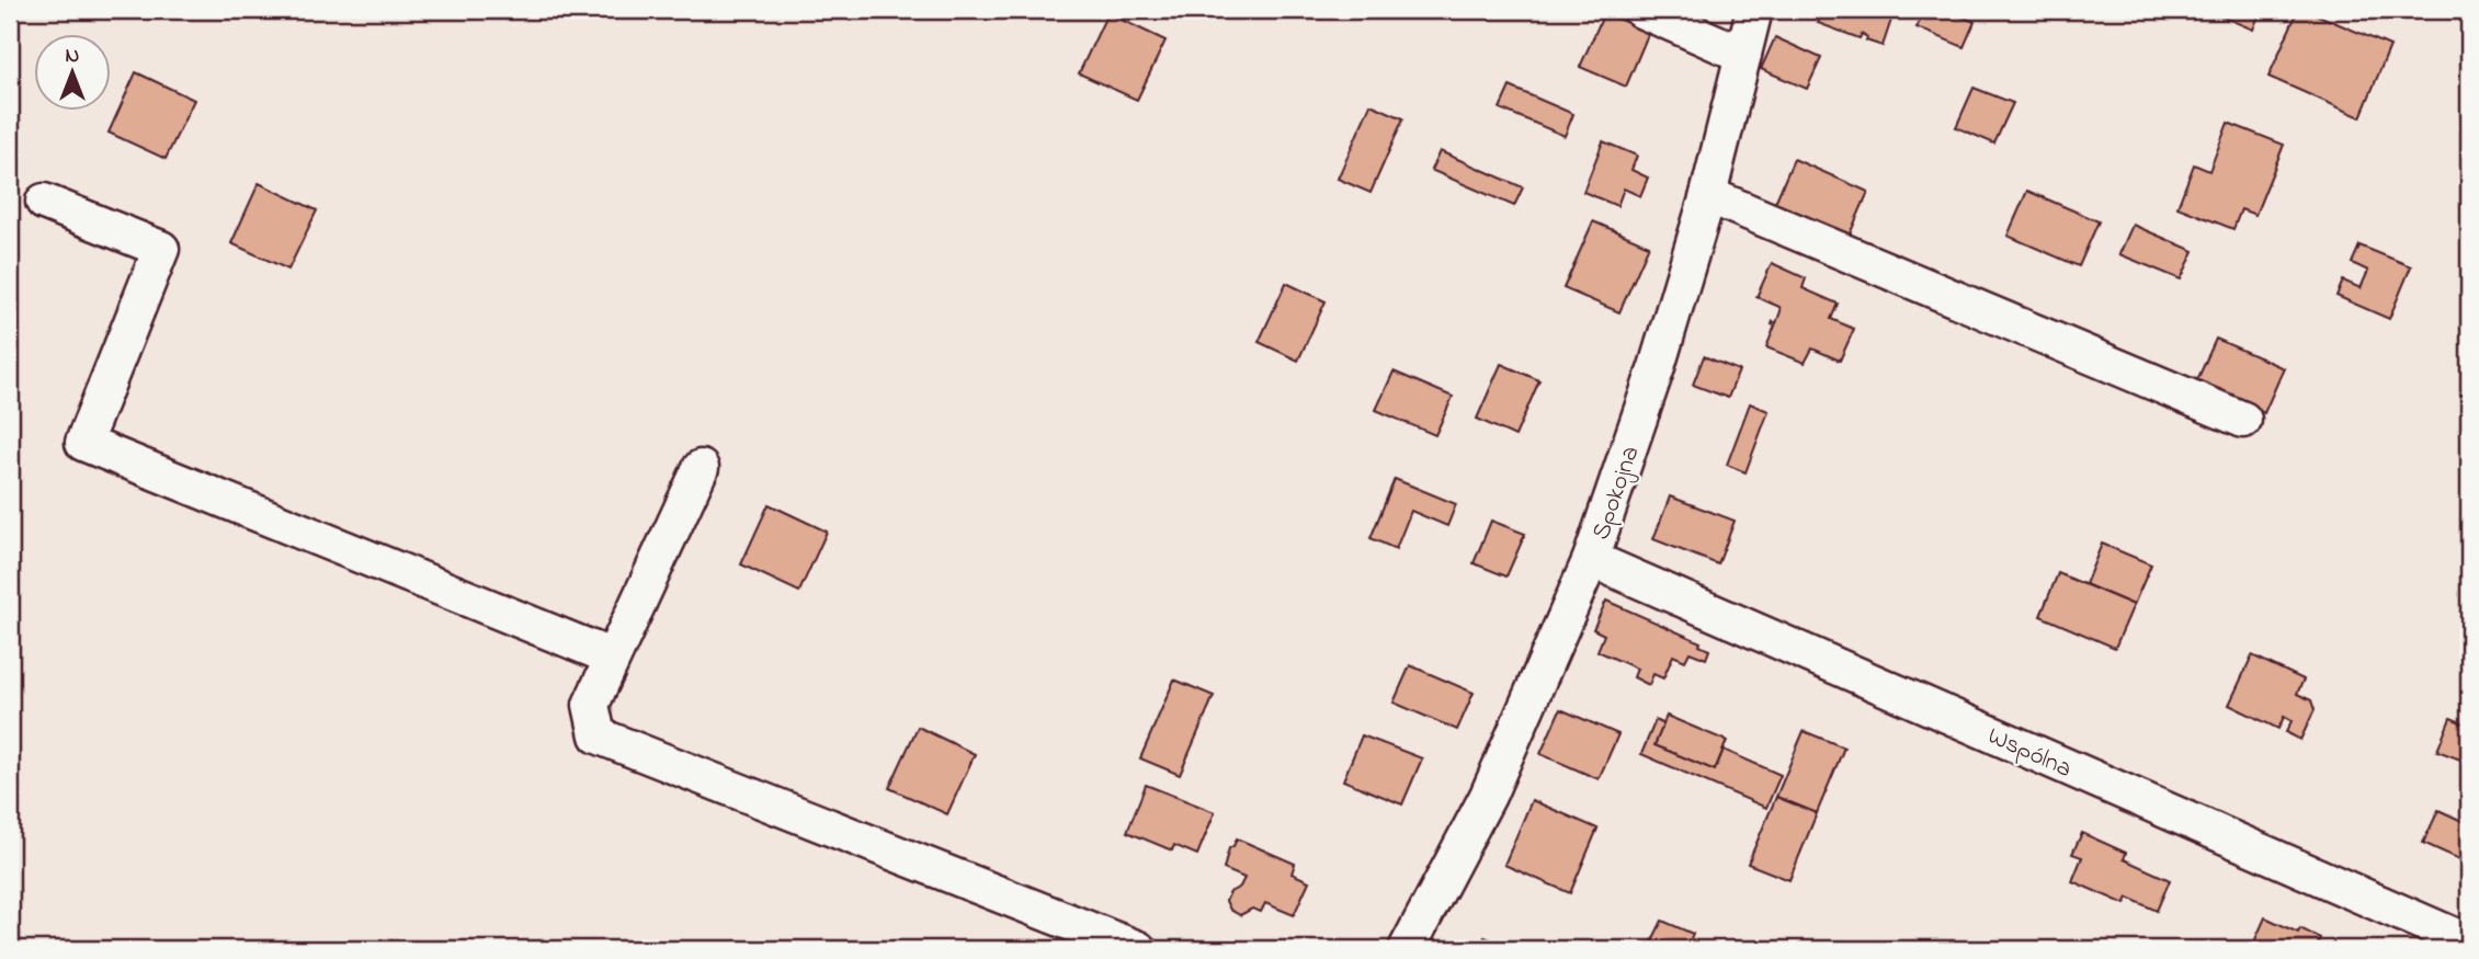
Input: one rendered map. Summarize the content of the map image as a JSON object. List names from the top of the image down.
{
  "streets": {
    "street": ["Spokojna", "Wspólna"]
  },
  "crossings": [
    ["Spokojna", "Wspólna"]
  ],
  "north": "top"
}
